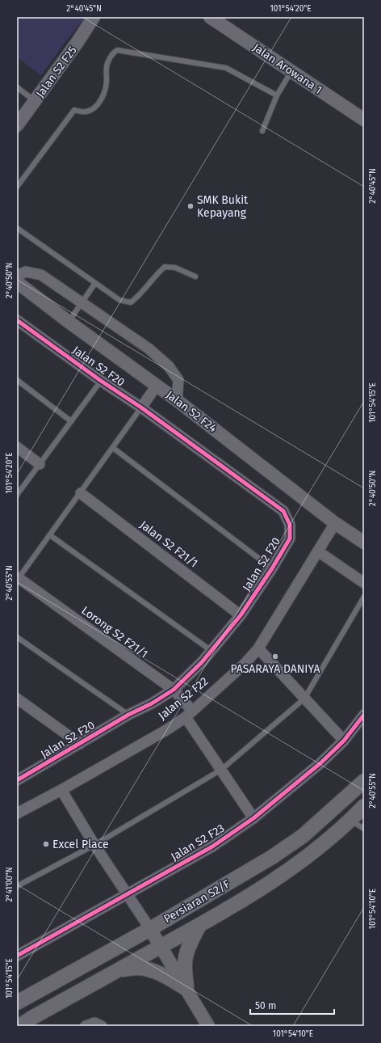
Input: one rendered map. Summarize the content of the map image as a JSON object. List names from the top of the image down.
{
  "streets": {
    "main road": ["Persiaran S2/F"],
    "street": [
      "Jalan Arowana 1",
      "Jalan S2 F25",
      "Jalan S2 F20",
      "Jalan S2 F24",
      "Jalan S2 F21/1",
      "Lorong S2 F21/1",
      "Jalan S2 F22",
      "Jalan S2 F23"
    ]
  },
  "crossings": [
    ["Jalan S2 F20", "Jalan S2 F21/1"],
    ["Jalan S2 F20", "Lorong S2 F21/1"],
    ["Jalan S2 F24", "Jalan S2 F22"],
    ["Lorong S2 F21/1", "Jalan S2 F22"],
    ["Lorong S2 F21/1", "Jalan S2 F23"]
  ],
  "places": ["SMK Bukit Kepayang", "PASARAYA DANIYA", "Excel Place"],
  "scale_bar": "50 m",
  "coordinates": [
    "2°40'45\"N",
    "101°54'20\"E",
    "2°40'50\"N",
    "101°54'15\"E",
    "2°40'55\"N",
    "2°41'00\"N",
    "101°54'10\"E"
  ]
}
